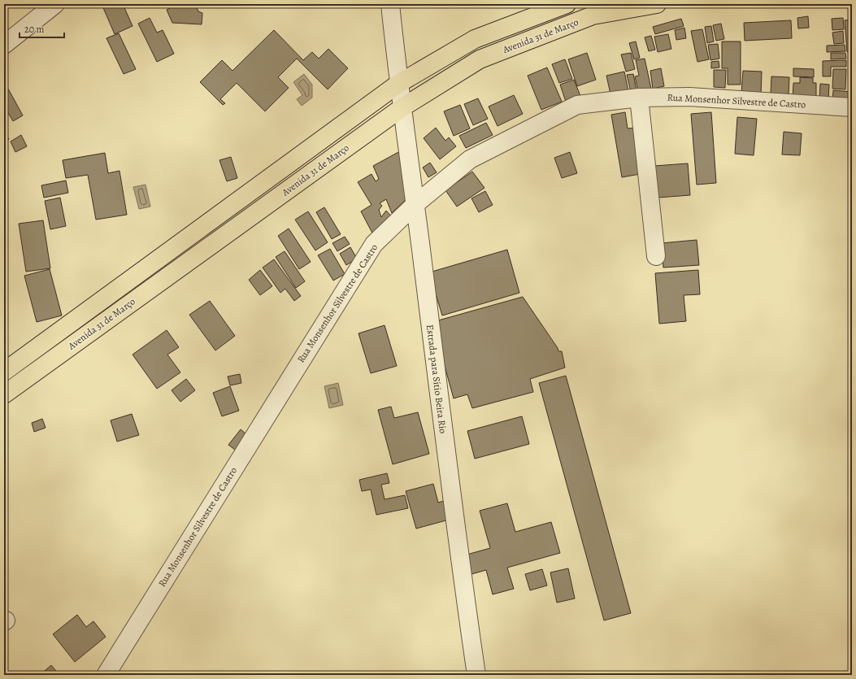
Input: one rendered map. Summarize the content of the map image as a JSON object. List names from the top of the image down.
{
  "streets": {
    "main road": ["Avenida 31 de Março"],
    "street": ["Rua Monsenhor Silvestre de Castro", "Estrada para Sítio Beira Rio"]
  },
  "crossings": [
    ["Avenida 31 de Março", "Estrada para Sítio Beira Rio"],
    ["Rua Monsenhor Silvestre de Castro", "Estrada para Sítio Beira Rio"]
  ],
  "scale_bar": "20 m"
}
